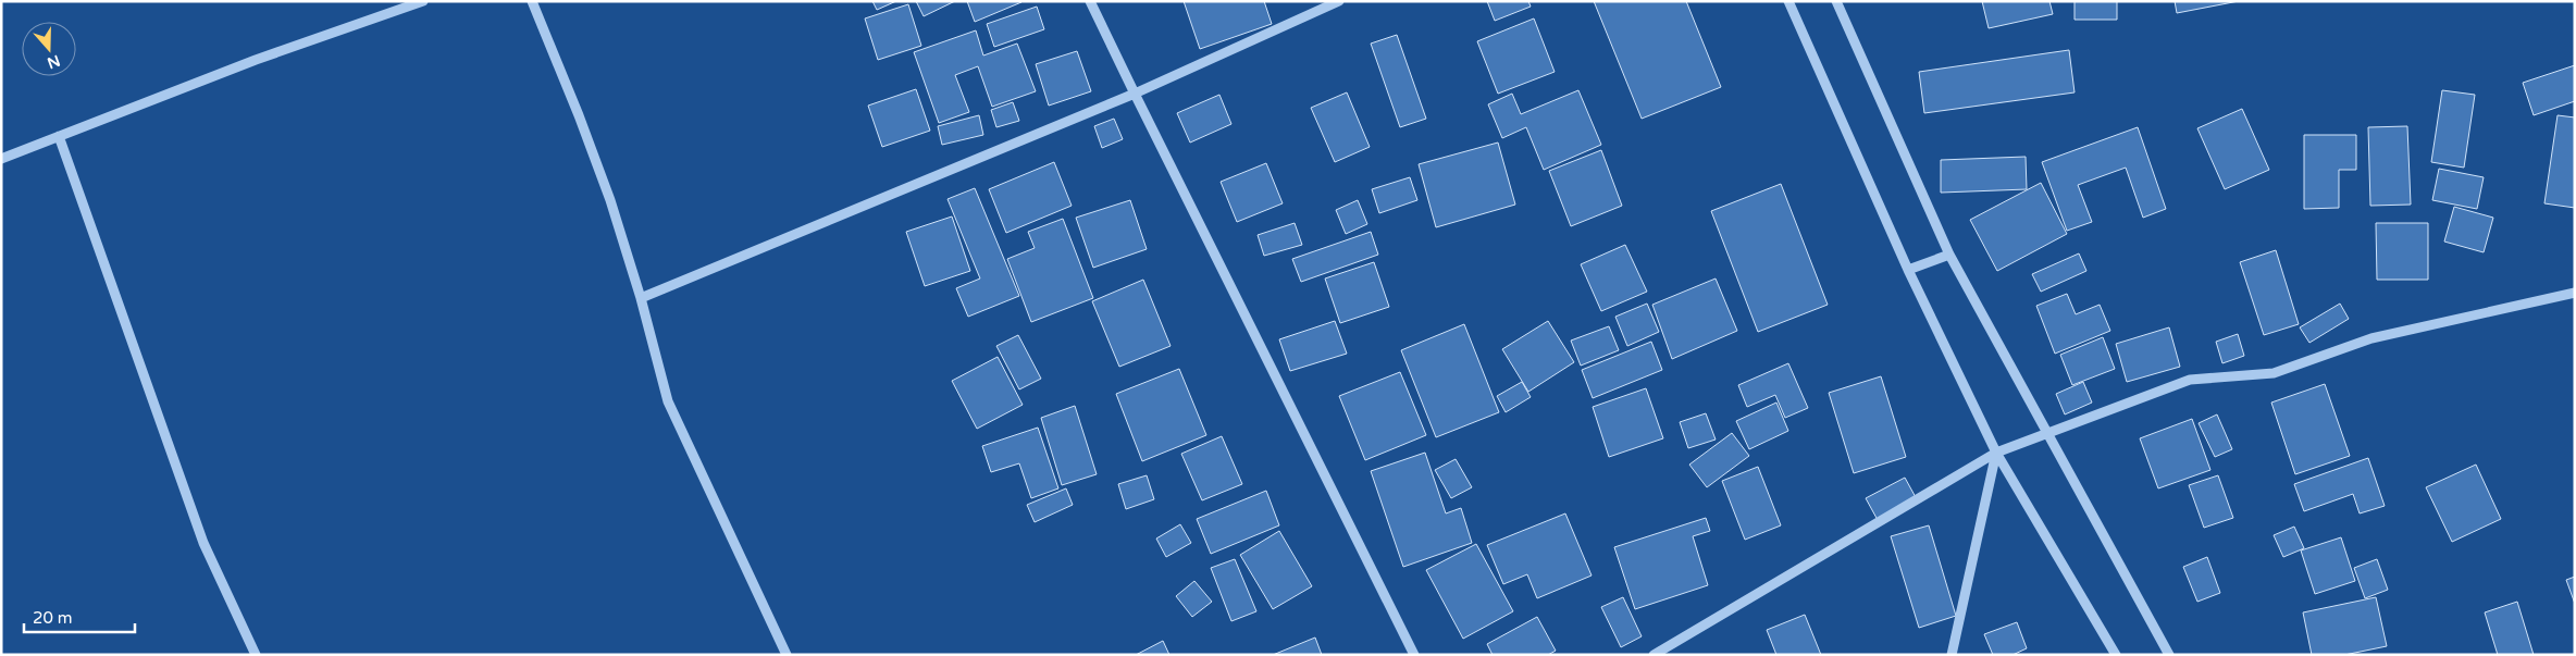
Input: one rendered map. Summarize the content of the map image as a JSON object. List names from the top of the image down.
{
  "scale_bar": "20 m",
  "north": "bottom"
}
